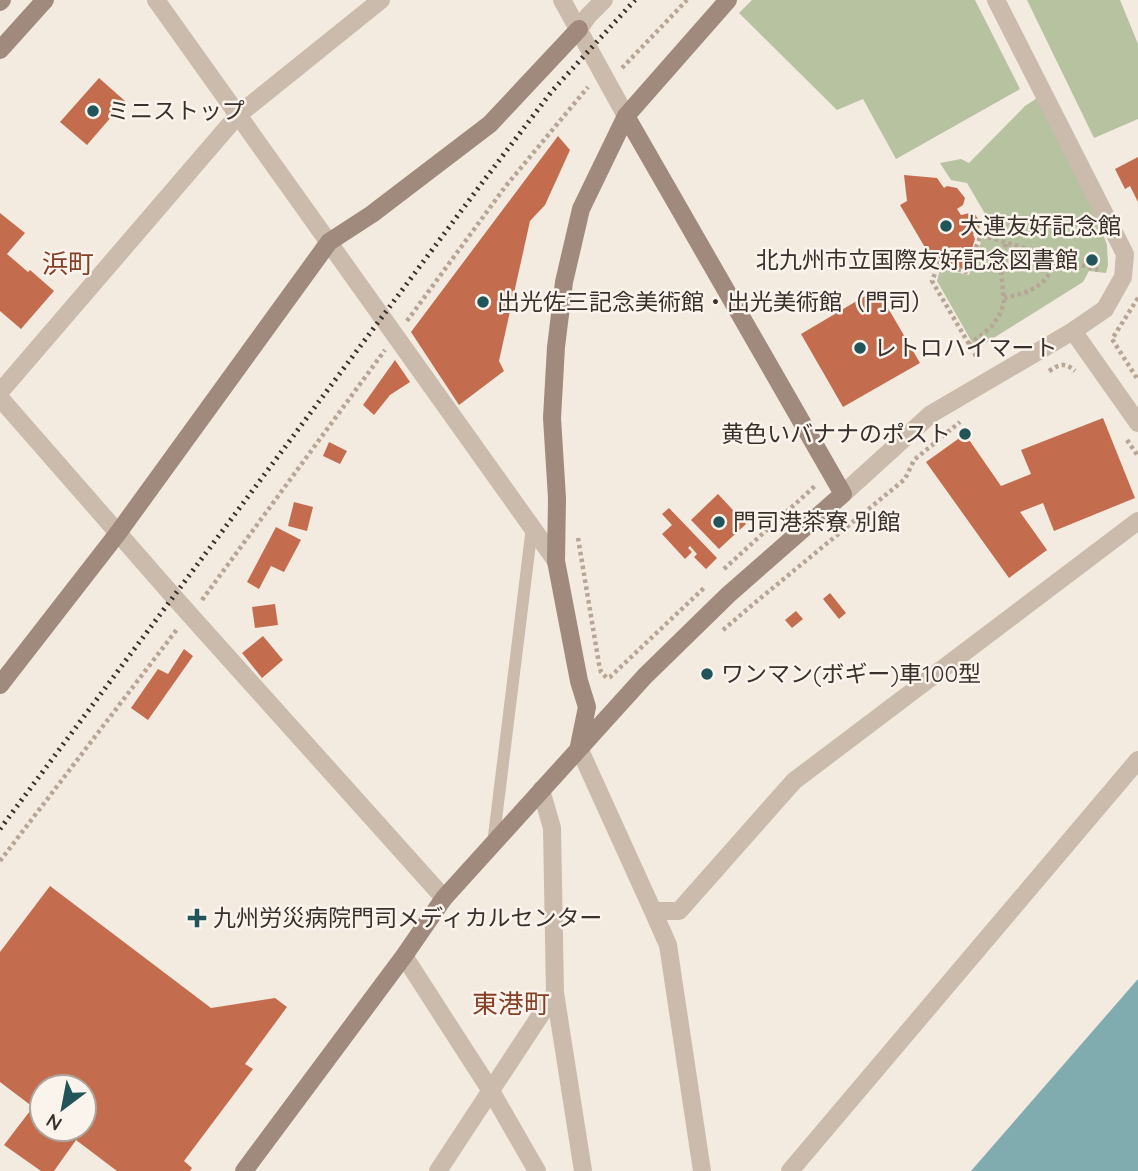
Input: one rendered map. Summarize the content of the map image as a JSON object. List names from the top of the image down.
{
  "districts": ["浜町", "東港町"],
  "places": {
    "other": [
      "ミニストップ",
      "大連友好記念館",
      "北九州市立国際友好記念図書館",
      "出光佐三記念美術館・出光美術館（門司）",
      "レトロハイマート",
      "黄色いバナナのポスト",
      "門司港茶寮 別館",
      "ワンマン(ボギー)車100型"
    ],
    "health": ["九州労災病院門司メディカルセンター"]
  },
  "north": "bottom left"
}
